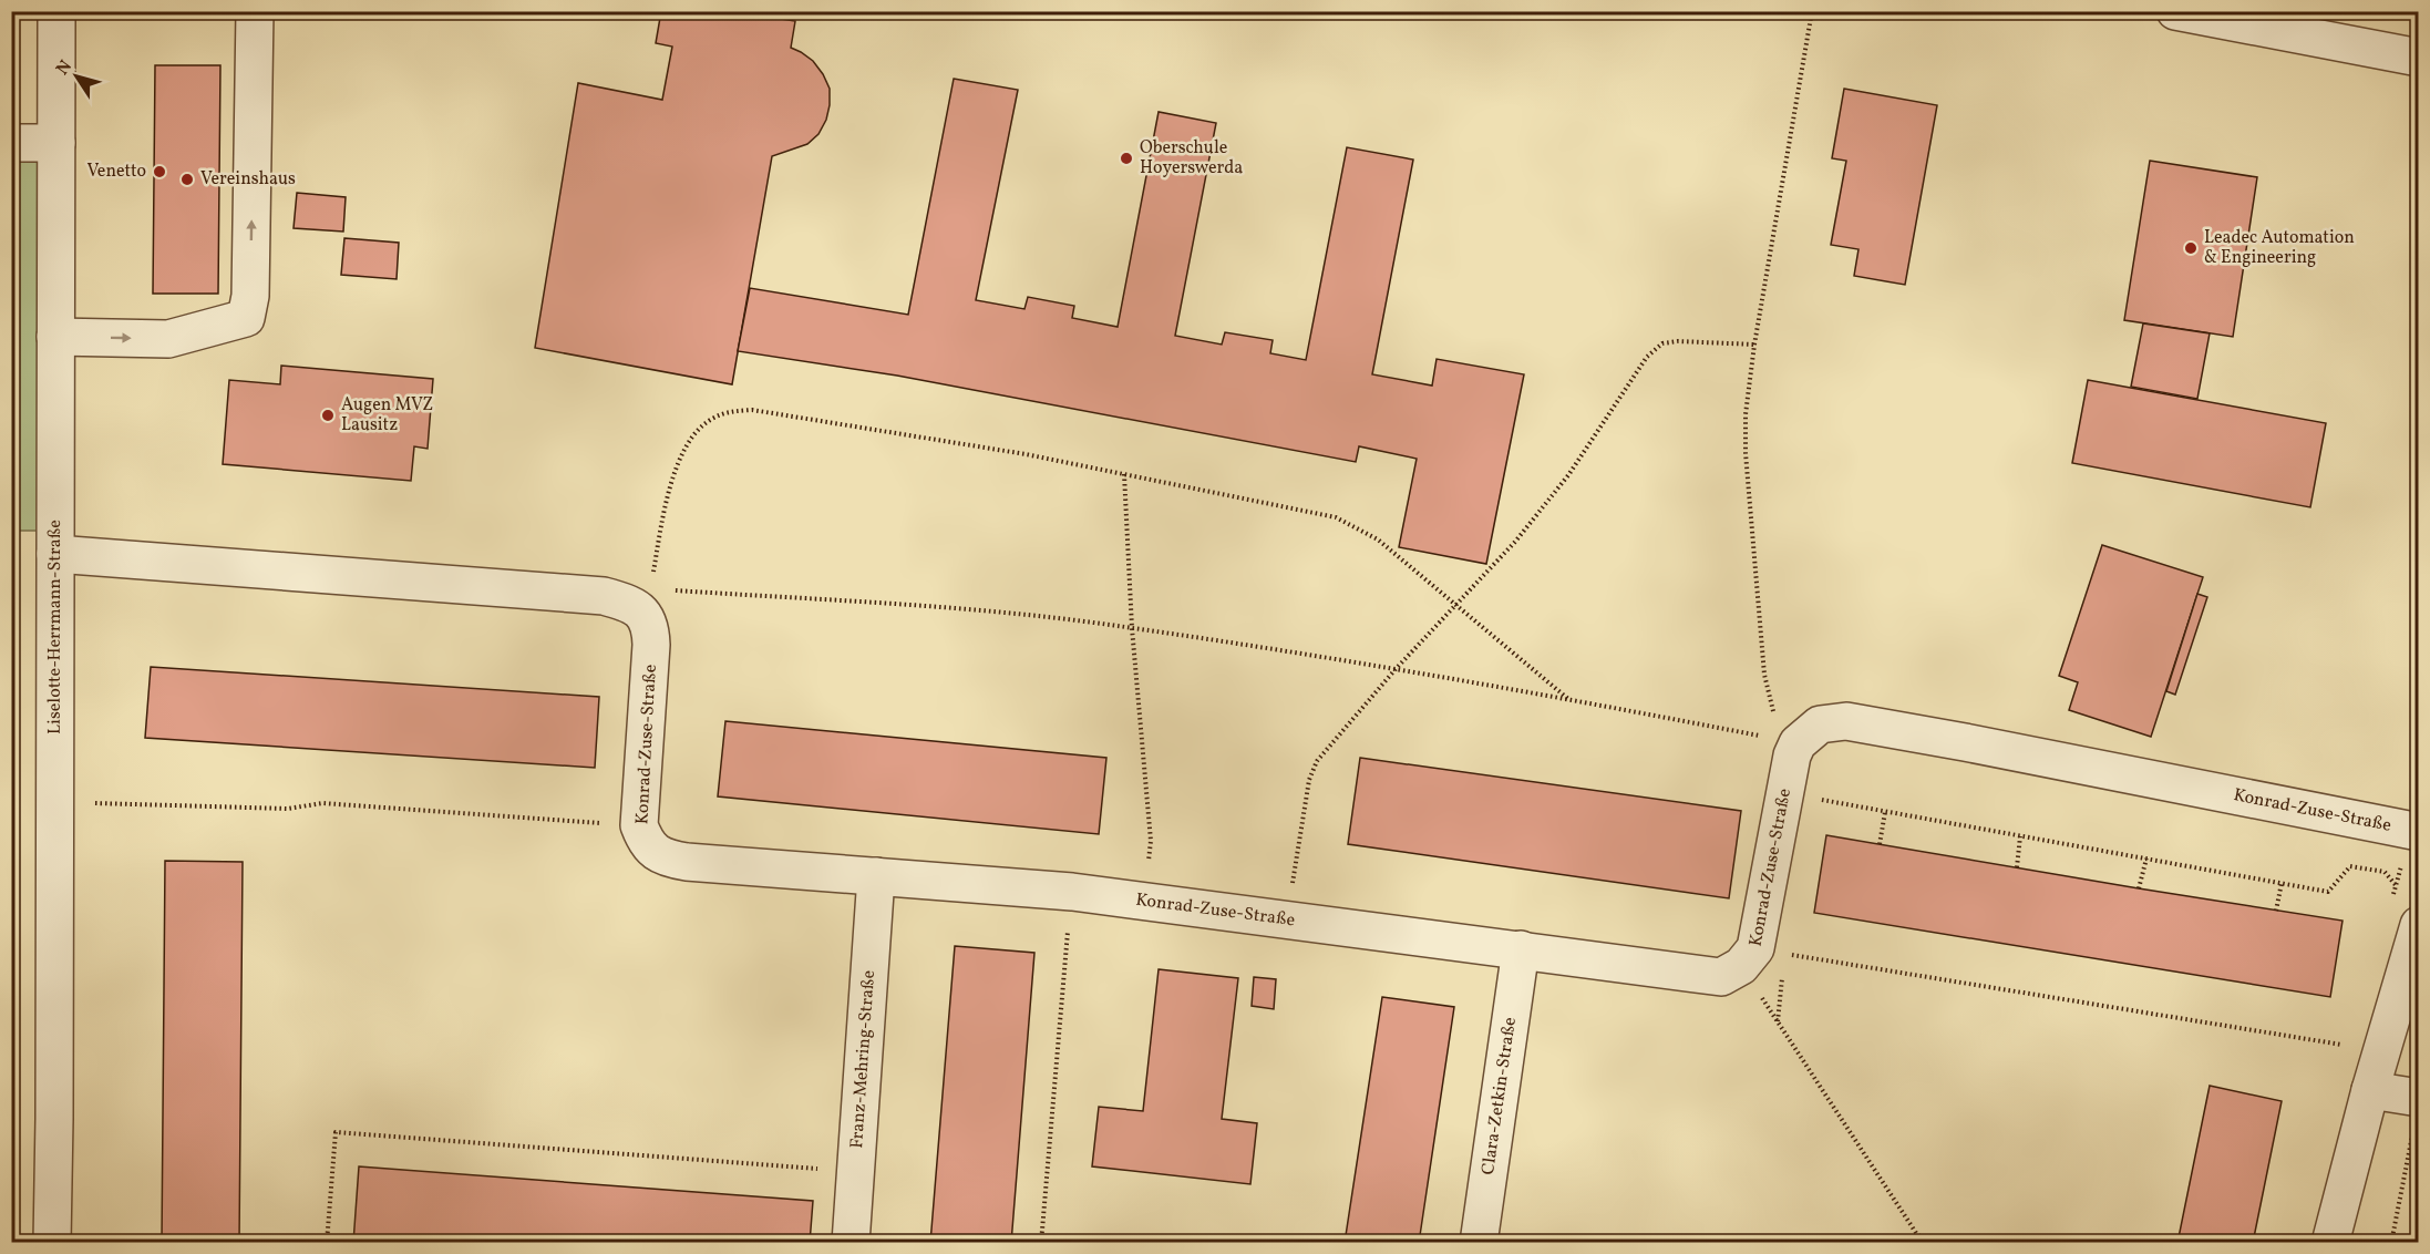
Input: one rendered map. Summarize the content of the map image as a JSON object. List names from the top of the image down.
{
  "streets": {
    "street": [
      "Liselotte-Herrmann-Straße",
      "Konrad-Zuse-Straße",
      "Franz-Mehring-Straße",
      "Clara-Zetkin-Straße"
    ]
  },
  "crossings": [
    ["Konrad-Zuse-Straße", "Franz-Mehring-Straße"],
    ["Konrad-Zuse-Straße", "Clara-Zetkin-Straße"]
  ],
  "places": [
    "Oberschule Hoyerswerda",
    "Venetto",
    "Vereinshaus",
    "Leadec Automation & Engineering",
    "Augen MVZ Lausitz"
  ],
  "north": "top left"
}
